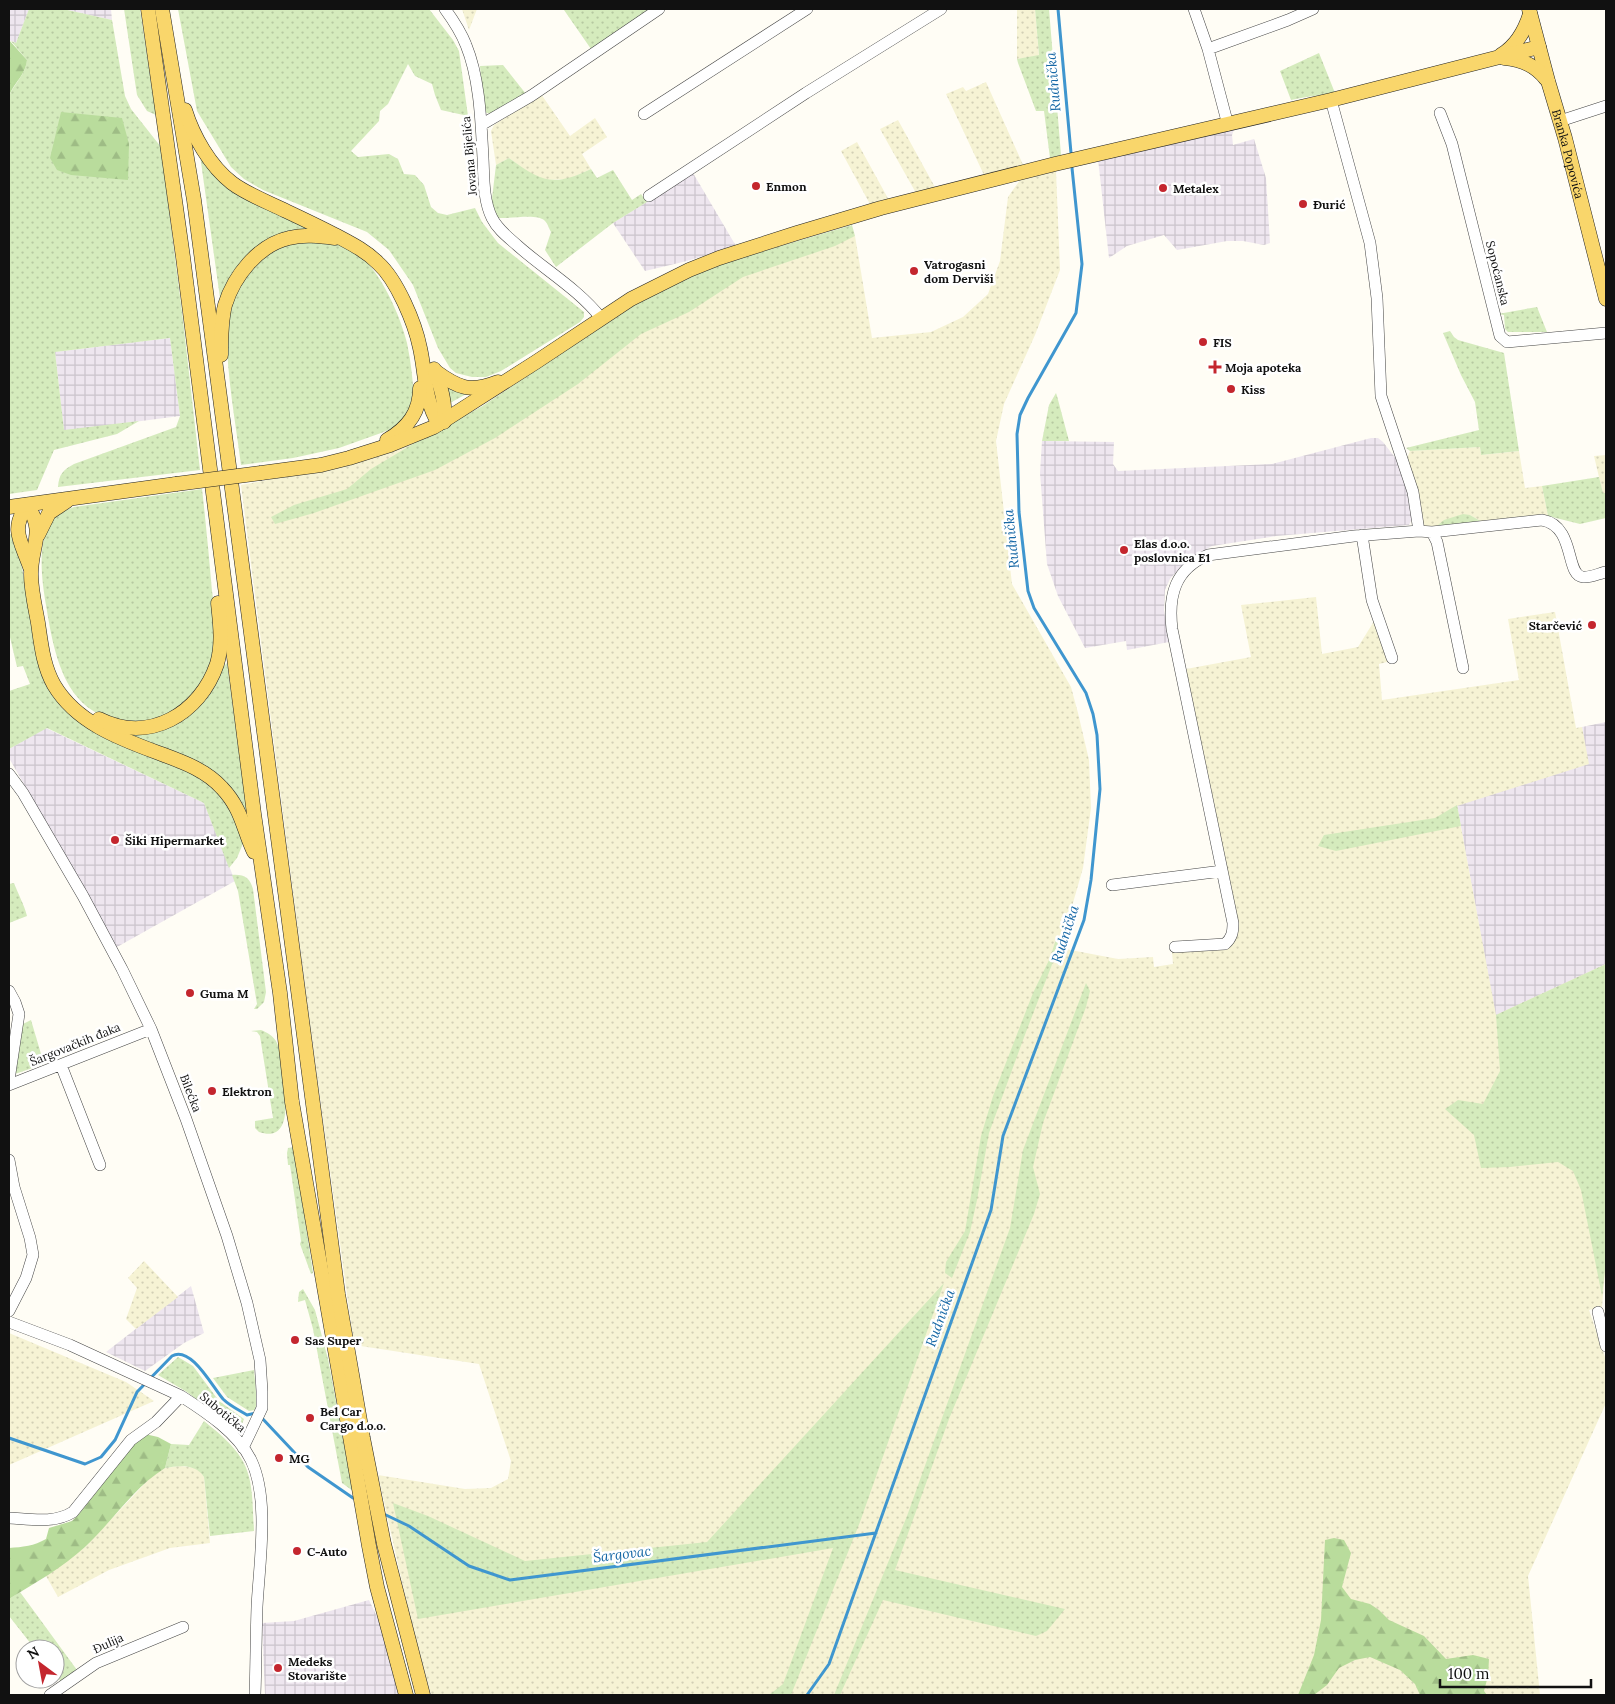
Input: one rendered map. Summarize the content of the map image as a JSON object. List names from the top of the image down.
{
  "streets": {
    "main road": ["Branka Popovića"],
    "street": [
      "Jovana Bijelića",
      "Sopoćanska",
      "Šargovačkih đaka",
      "Bilećka",
      "Subotička",
      "Đulija"
    ]
  },
  "crossings": [
    ["Šargovačkih đaka", "Bilećka"],
    ["Bilećka", "Subotička"]
  ],
  "water": ["Rudnička", "Šargovac"],
  "places": {
    "other": [
      "Enmon",
      "Metalex",
      "Đurić",
      "Vatrogasni dom Derviši",
      "FIS",
      "Kiss",
      "Elas d.o.o. poslovnica E1",
      "Starčević",
      "Šiki Hipermarket",
      "Guma M",
      "Elektron",
      "Sas Super",
      "Bel Car Cargo d.o.o.",
      "MG",
      "C-Auto",
      "Medeks Stovarište"
    ],
    "health": ["Moja apoteka"]
  },
  "scale_bar": "100 m",
  "north": "top left"
}
